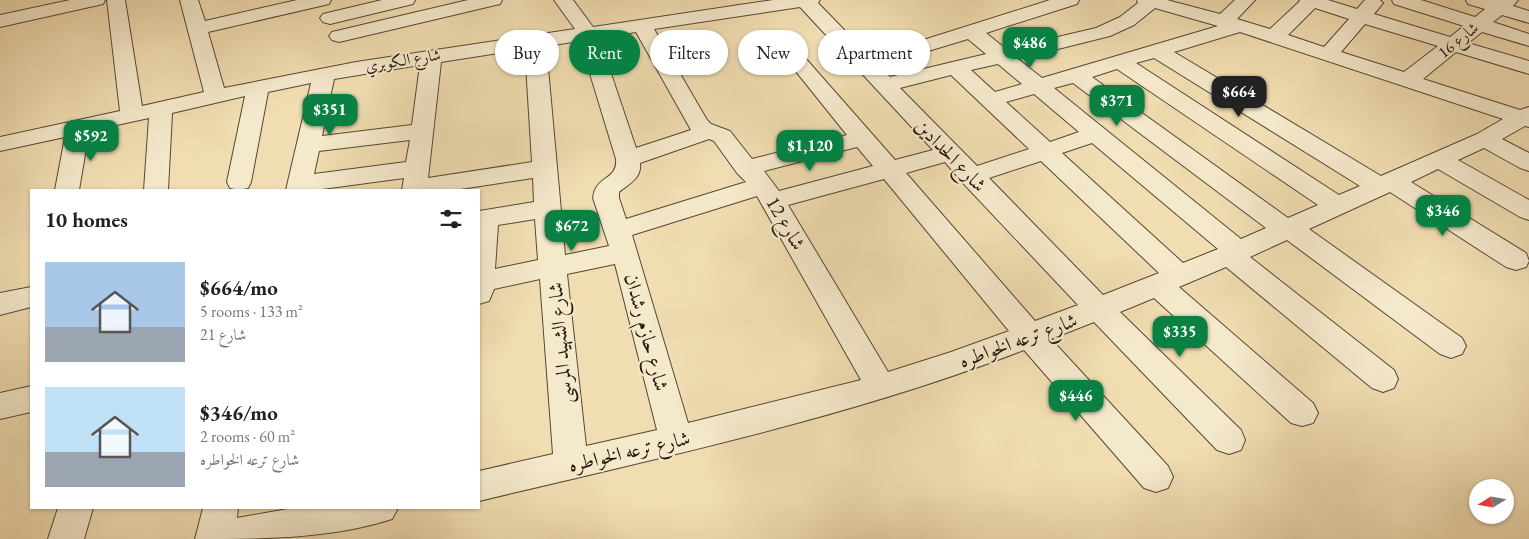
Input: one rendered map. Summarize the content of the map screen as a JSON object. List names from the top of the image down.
{
  "streets": {
    "street": [
      "شارع 16",
      "شارع الكوبري",
      "شارع الحدادين",
      "شارع 12",
      "شارع حازم رشدان",
      "شارع ترعه الخواطره",
      "شارع الشهيد المرسى"
    ]
  },
  "crossings": [
    ["شارع الكوبري", "شارع الحدادين"],
    ["شارع الكوبري", "شارع 12"],
    ["شارع الحدادين", "شارع ترعه الخواطره"],
    ["شارع 12", "شارع ترعه الخواطره"],
    ["شارع حازم رشدان", "شارع ترعه الخواطره"],
    ["شارع ترعه الخواطره", "شارع الشهيد المرسى"]
  ],
  "north": "left",
  "page": {
    "price": [
      "$486",
      "$664",
      "$371",
      "$351",
      "$592",
      "$1,120",
      "$346",
      "$672",
      "$335",
      "$446"
    ],
    "chip": [
      "Buy",
      "Rent",
      "Filters",
      "New",
      "Apartment"
    ],
    "heading": "10 homes",
    "list": [
      {
        "name": "$664/mo",
        "note": "5 rooms · 133 m² · شارع 21"
      },
      {
        "name": "$346/mo",
        "note": "2 rooms · 60 m² · شارع ترعه الخواطره"
      }
    ]
  }
}
